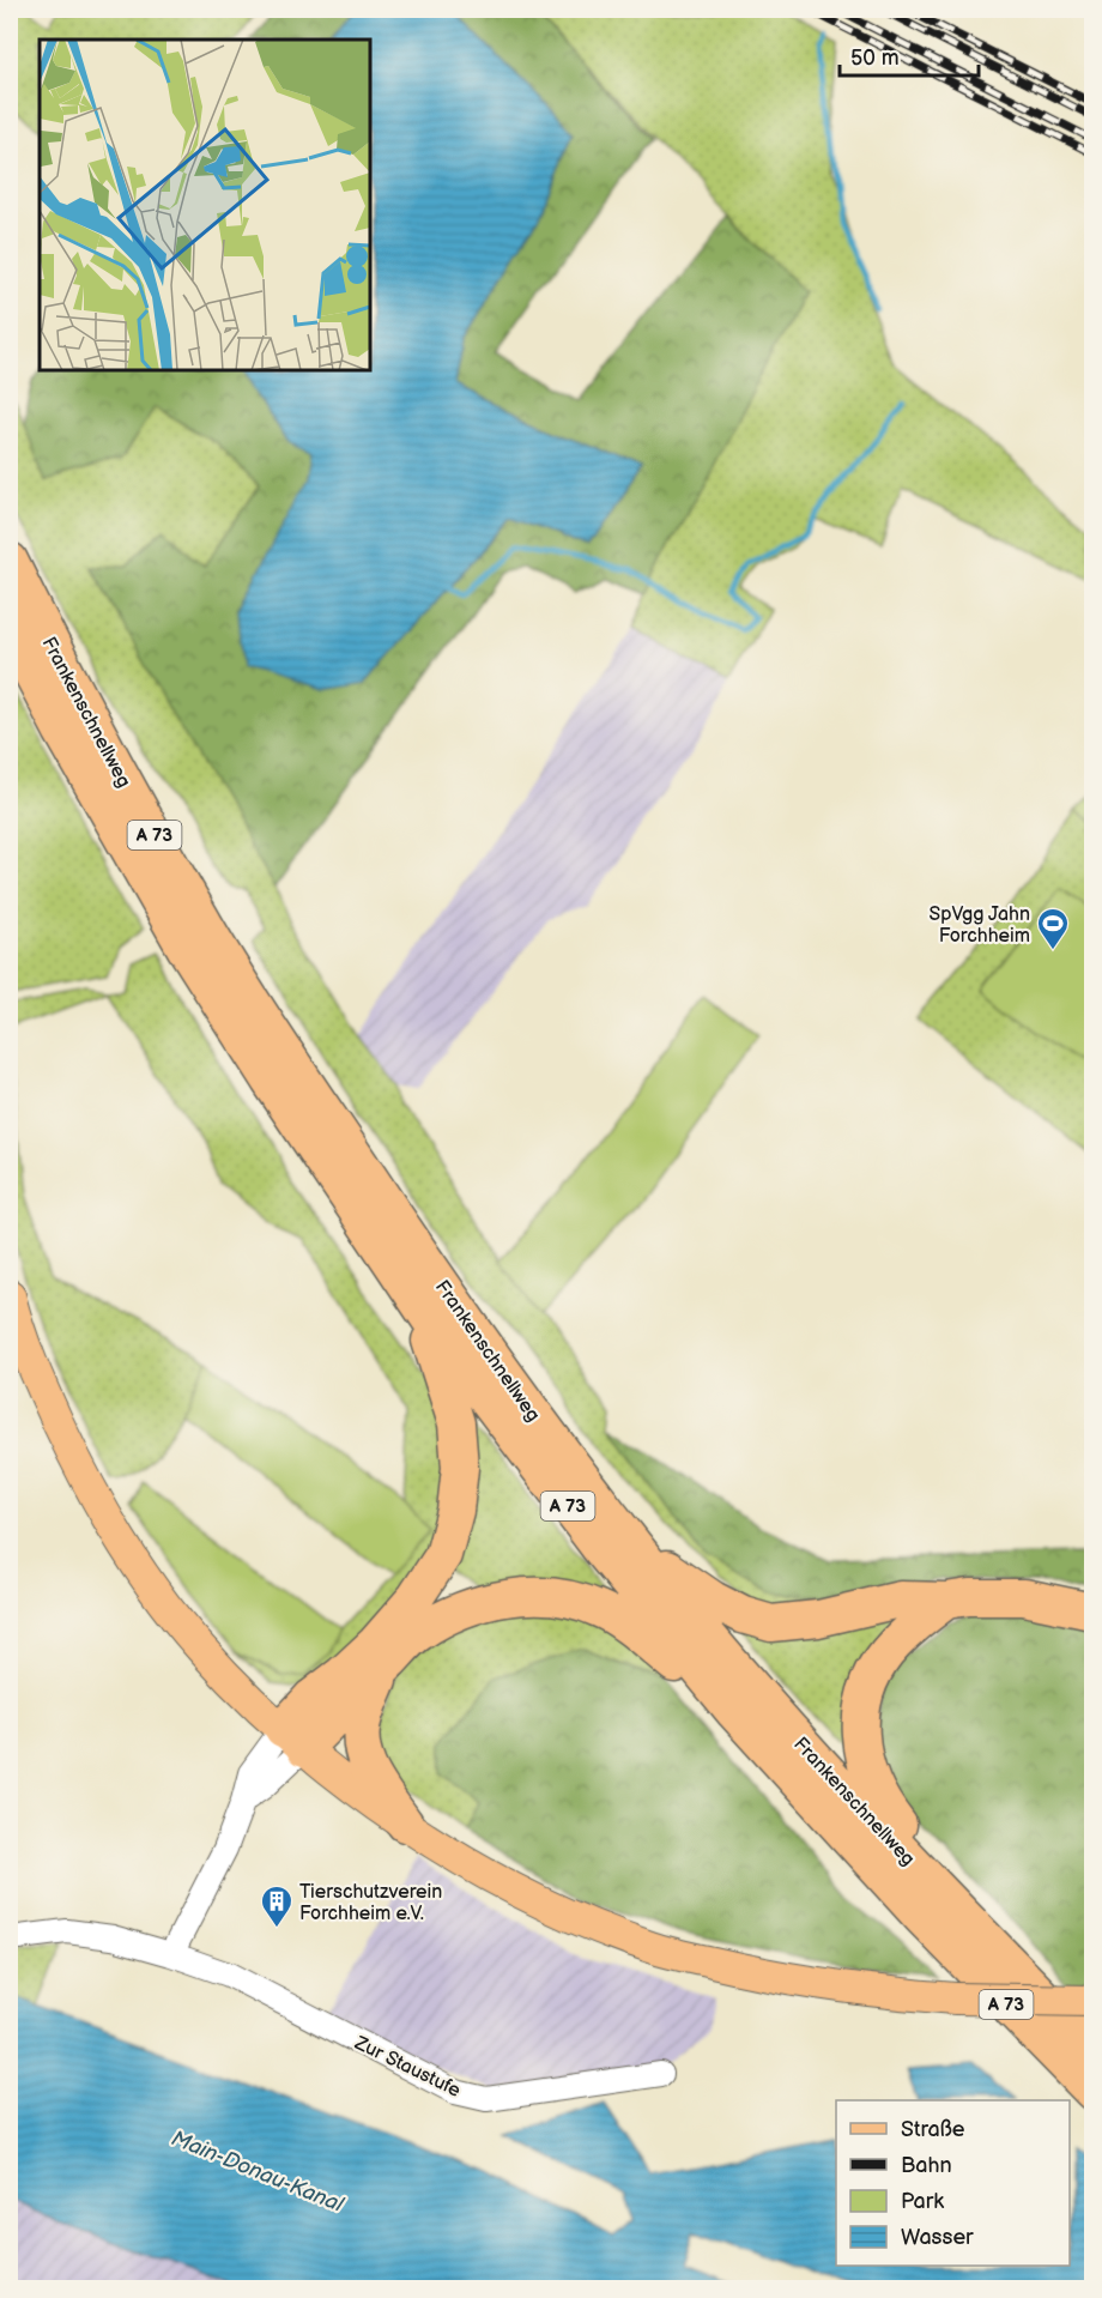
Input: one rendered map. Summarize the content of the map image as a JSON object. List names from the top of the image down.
{
  "streets": {
    "highway": ["Frankenschnellweg", "A 73"],
    "street": ["Zur Staustufe"]
  },
  "water": ["Main-Donau-Kanal"],
  "places": {
    "sports": ["SpVgg Jahn Forchheim"],
    "building": ["Tierschutzverein Forchheim e.V."]
  },
  "legend": [
    "Straße",
    "Bahn",
    "Park",
    "Wasser"
  ],
  "scale_bar": "50 m"
}
